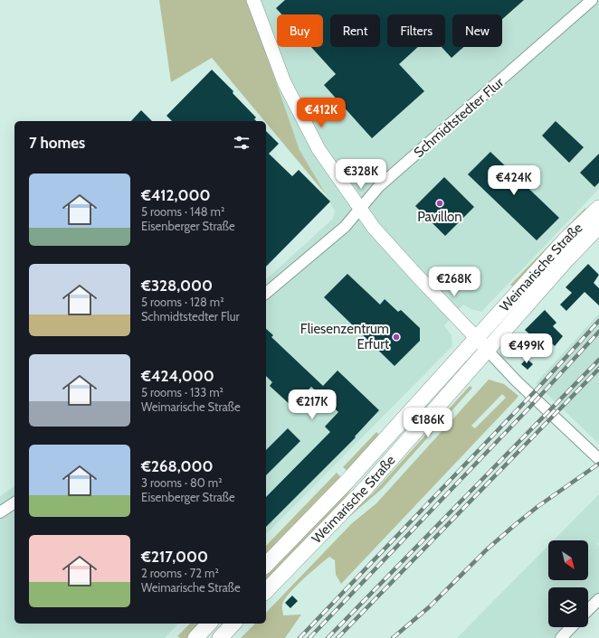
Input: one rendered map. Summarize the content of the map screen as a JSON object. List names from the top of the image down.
{
  "streets": {
    "main road": ["Weimarische Straße"],
    "street": ["Schmidtstedter Flur"]
  },
  "places": ["Pavillon", "Fliesenzentrum Erfurt"],
  "north": "bottom right",
  "page": {
    "chip": [
      "Buy",
      "Rent",
      "Filters",
      "New"
    ],
    "price": [
      "€412K",
      "€328K",
      "€424K",
      "€268K",
      "€499K",
      "€217K",
      "€186K"
    ],
    "heading": "7 homes",
    "list": [
      {
        "name": "€412,000",
        "note": "5 rooms · 148 m² · Eisenberger Straße"
      },
      {
        "name": "€328,000",
        "note": "5 rooms · 128 m² · Schmidtstedter Flur"
      },
      {
        "name": "€424,000",
        "note": "5 rooms · 133 m² · Weimarische Straße"
      },
      {
        "name": "€268,000",
        "note": "3 rooms · 80 m² · Eisenberger Straße"
      },
      {
        "name": "€217,000",
        "note": "2 rooms · 72 m² · Weimarische Straße"
      }
    ]
  }
}
